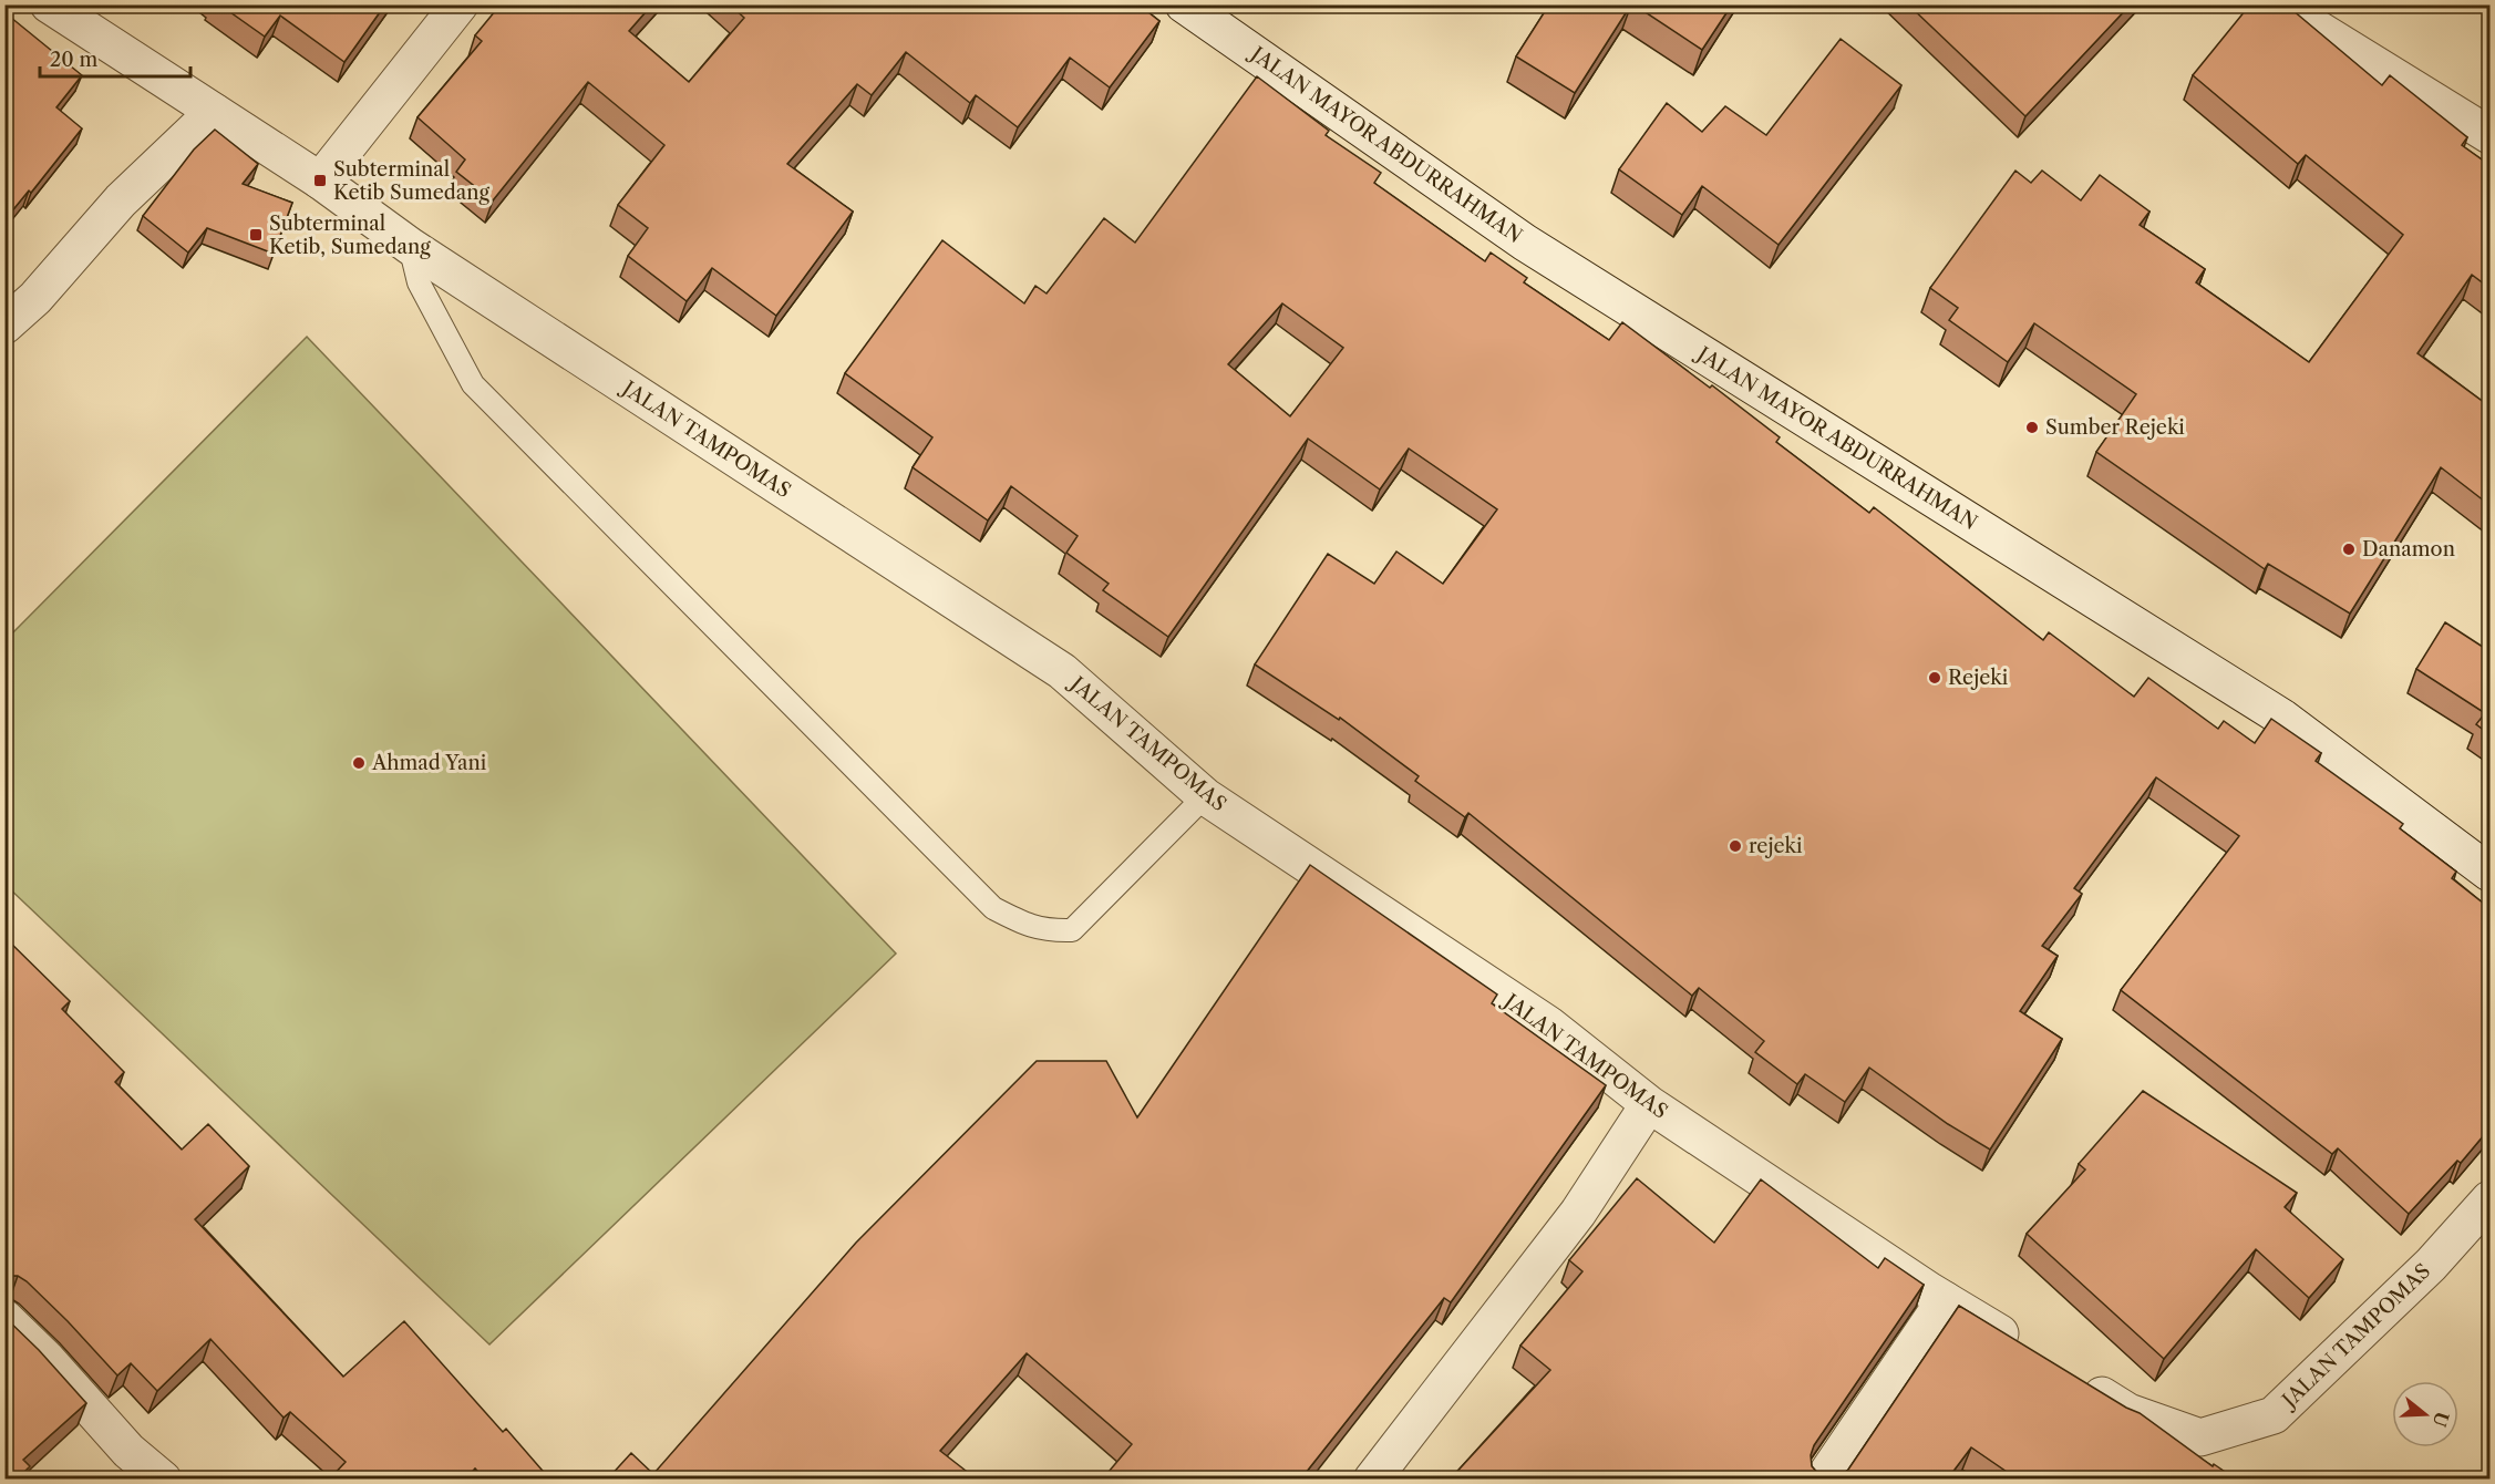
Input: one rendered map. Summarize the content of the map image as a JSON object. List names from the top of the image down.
{
  "streets": {
    "street": ["JALAN MAYOR ABDURRAHMAN", "JALAN TAMPOMAS"]
  },
  "places": {
    "transit": ["Subterminal Ketib Sumedang", "Subterminal Ketib, Sumedang"],
    "other": [
      "Sumber Rejeki",
      "Danamon",
      "Rejeki",
      "Ahmad Yani",
      "rejeki"
    ]
  },
  "scale_bar": "20 m",
  "north": "right"
}
